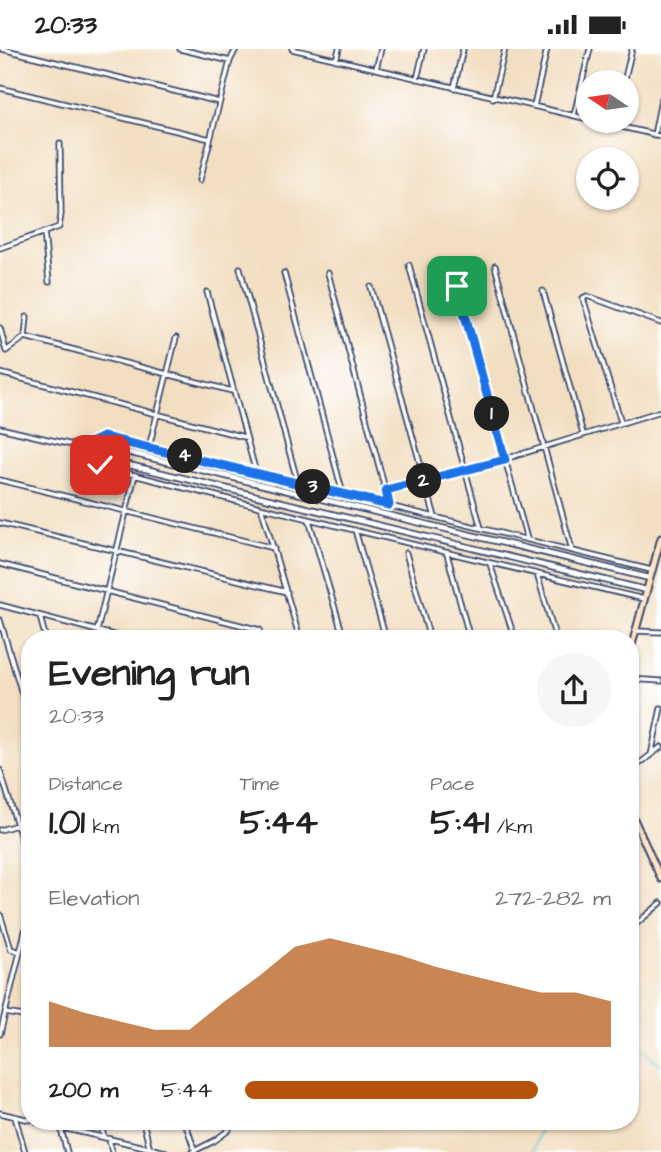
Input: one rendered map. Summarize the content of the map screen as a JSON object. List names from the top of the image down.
{
  "north": "left",
  "page": {
    "status": "20:33",
    "pins": [
      "1",
      "4",
      "2",
      "3"
    ],
    "heading": ["Evening run", "20:33"],
    "stats": [
      ["Distance", "1.01 km"],
      ["Time", "5:44"],
      ["Pace", "5:41 /km"]
    ],
    "chart": ["Elevation", "272–282 m"],
    "list": [
      {
        "name": "200 m",
        "note": "5:44"
      }
    ]
  }
}
